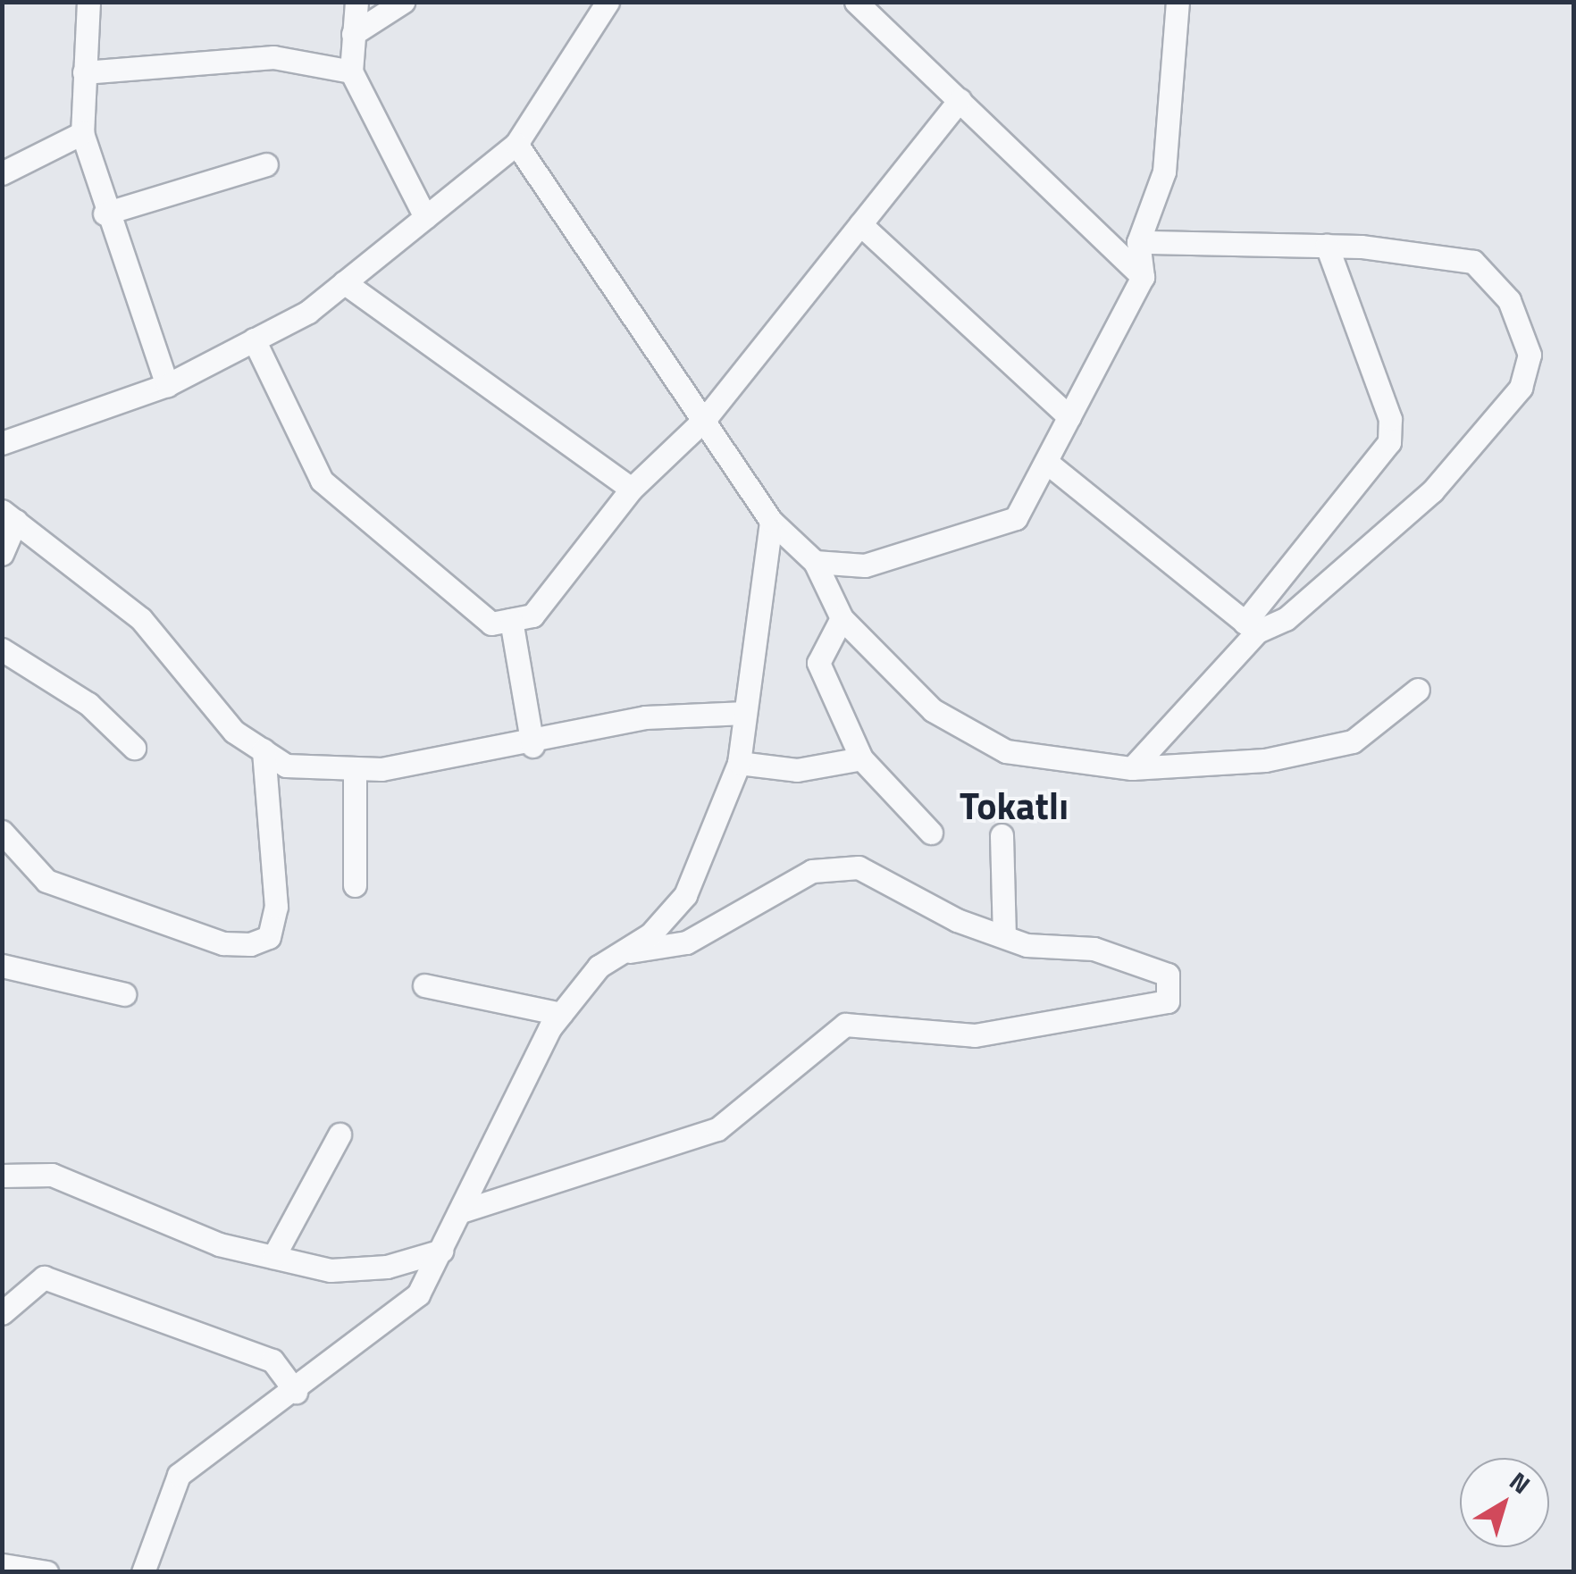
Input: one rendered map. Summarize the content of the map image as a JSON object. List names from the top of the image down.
{
  "districts": ["Tokatlı"],
  "north": "top right"
}
